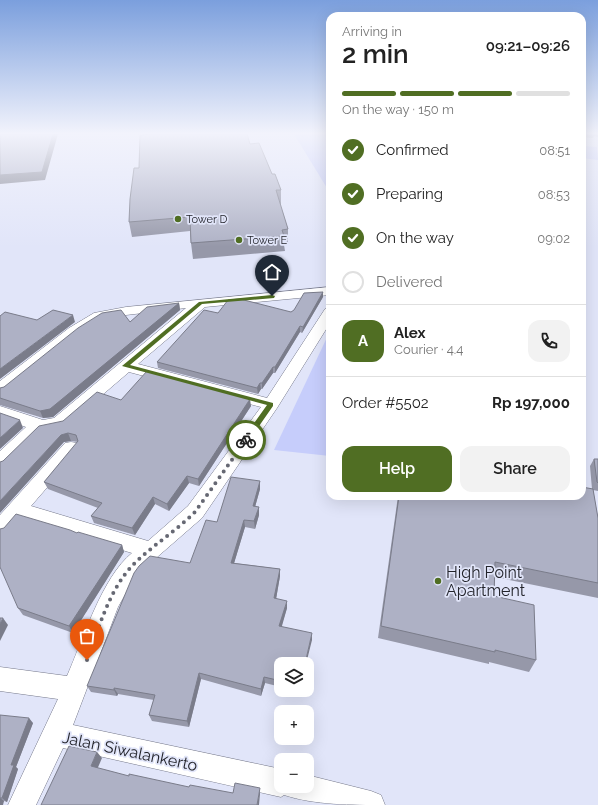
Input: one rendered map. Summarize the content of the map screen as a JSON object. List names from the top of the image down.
{
  "streets": {
    "street": ["Jalan Siwalankerto"]
  },
  "places": ["Tower D", "Tower E", "High Point Apartment"],
  "page": {
    "heading": ["2 min", "Arriving in", "09:21–09:26"],
    "panel": [
      "Alex",
      "Courier · 4.4",
      "Order #5502",
      "Rp 197,000"
    ],
    "bar": "On the way · 150 m",
    "list": [
      ["Confirmed", "08:51"],
      ["Preparing", "08:53"],
      ["On the way", "09:02"],
      "Delivered"
    ],
    "round": "A",
    "buttons": ["Help", "Share"],
    "map_buttons": ["+", "−"]
  }
}
